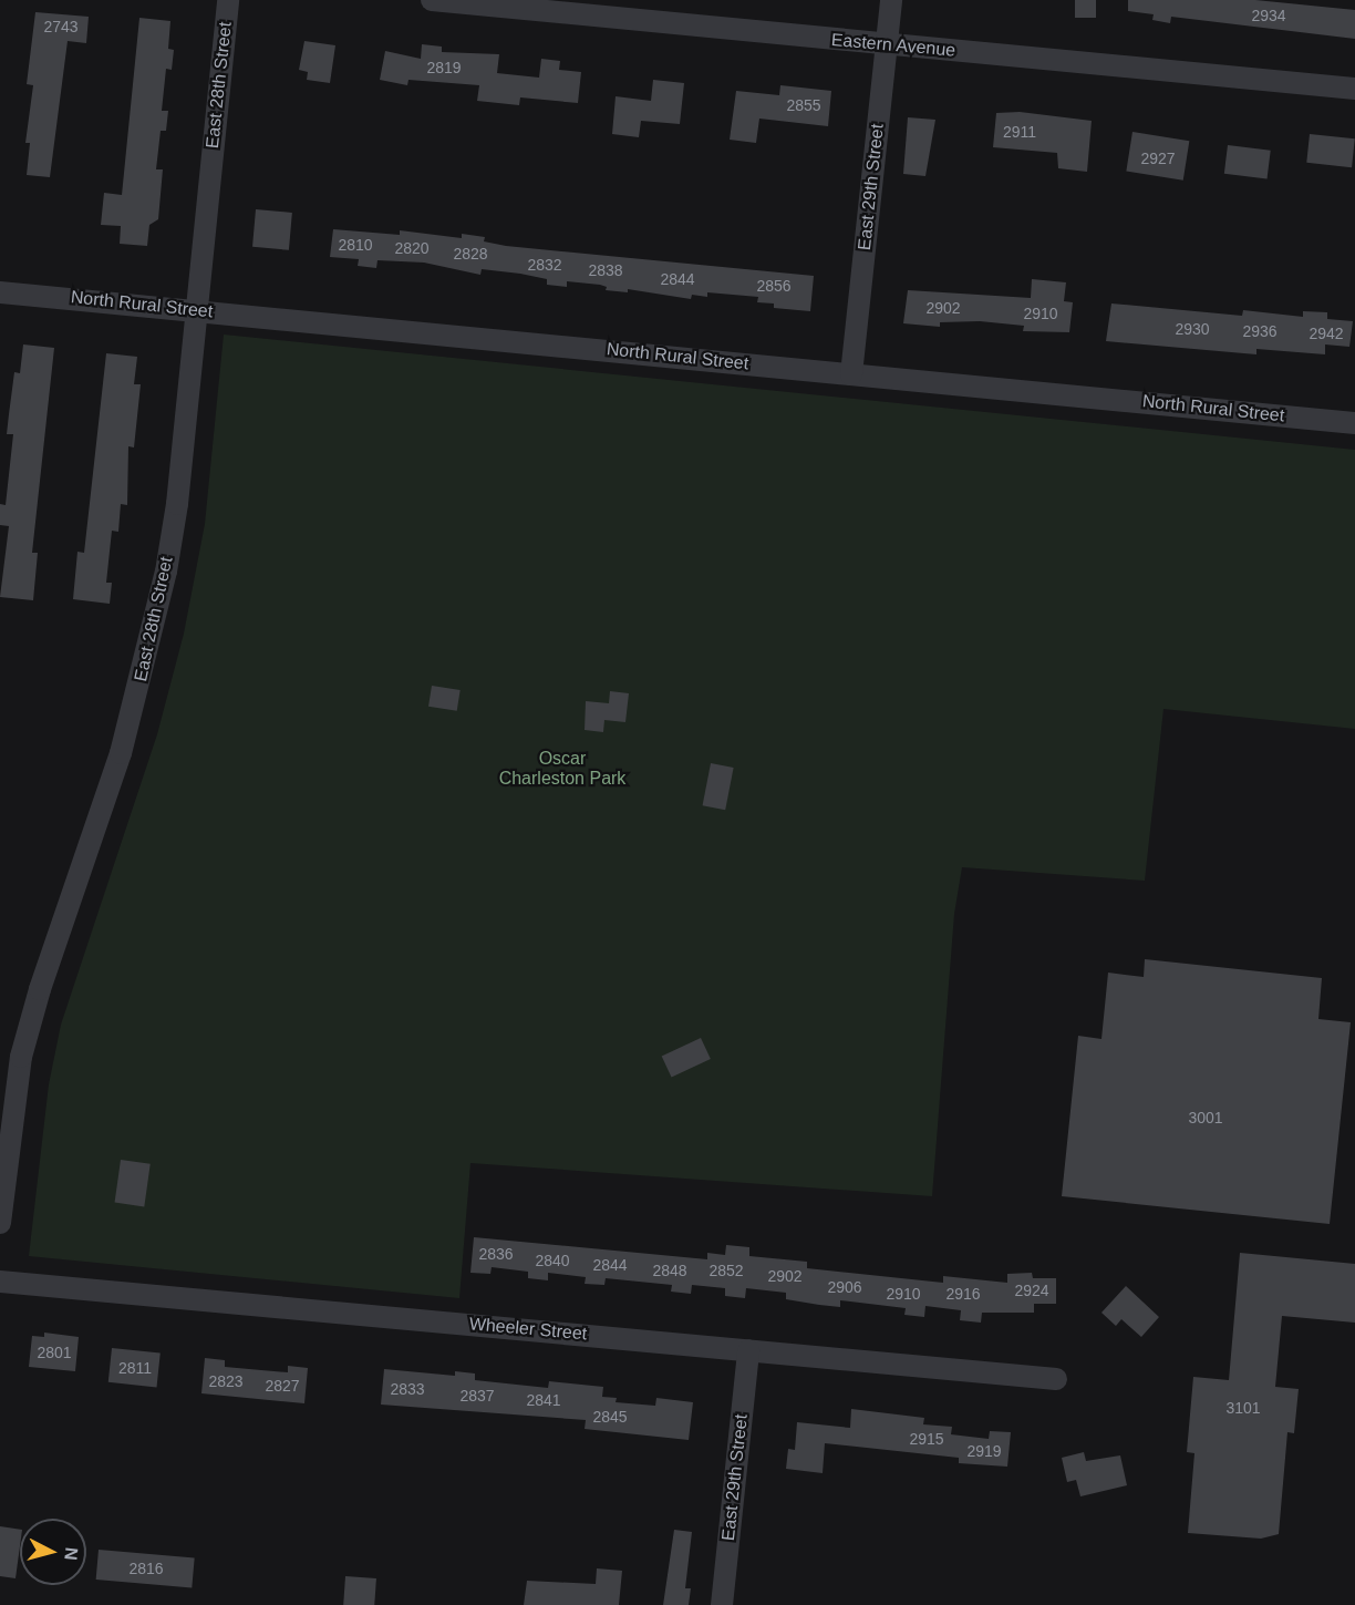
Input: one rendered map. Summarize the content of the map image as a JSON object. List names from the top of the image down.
{
  "streets": {
    "street": [
      "Eastern Avenue",
      "East 28th Street",
      "East 29th Street",
      "North Rural Street",
      "Wheeler Street"
    ]
  },
  "crossings": [
    ["Eastern Avenue", "East 29th Street"],
    ["East 28th Street", "North Rural Street"],
    ["East 29th Street", "North Rural Street"],
    ["East 29th Street", "Wheeler Street"]
  ],
  "parks": ["Oscar Charleston Park"],
  "house_numbers": [
    "2934",
    "2743",
    "2819",
    "2855",
    "2911",
    "2927",
    "2810",
    "2820",
    "2828",
    "2832",
    "2838",
    "2844",
    "2856",
    "2902",
    "2910",
    "2930",
    "2936",
    "2942",
    "3001",
    "2836",
    "2840",
    "2844",
    "2848",
    "2852",
    "2902",
    "2906",
    "2924",
    "2910",
    "2916",
    "2801",
    "2811",
    "2823",
    "2827",
    "2833",
    "2837",
    "2841",
    "3101",
    "2845",
    "2915",
    "2919",
    "2816"
  ],
  "north": "right"
}
